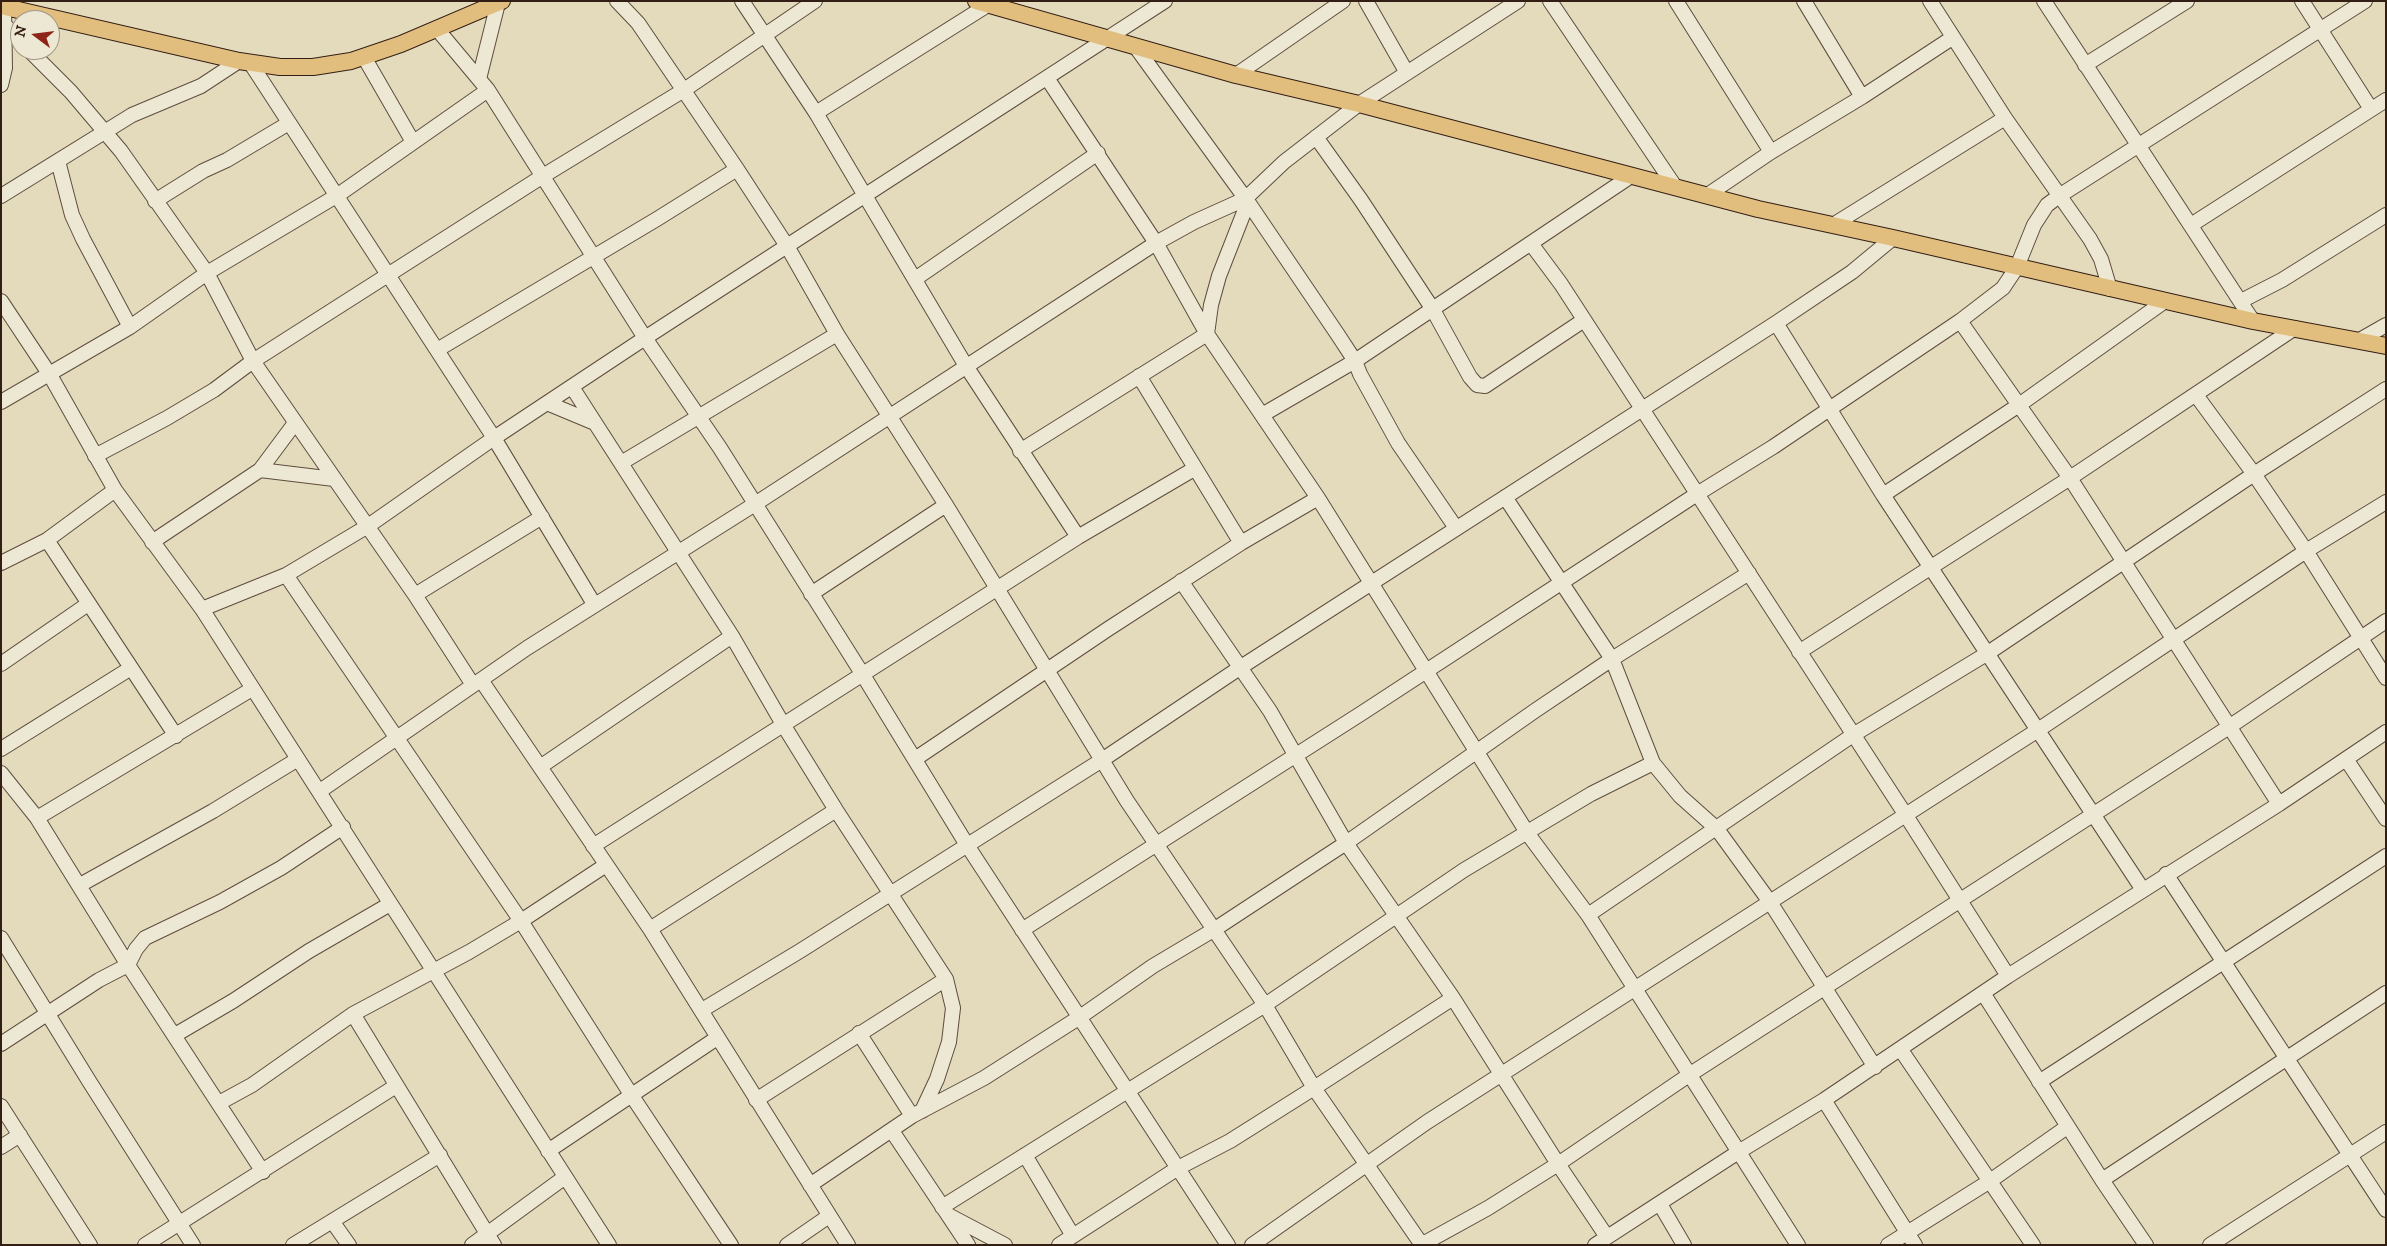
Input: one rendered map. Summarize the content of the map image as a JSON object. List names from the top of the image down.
{
  "north": "left"
}
